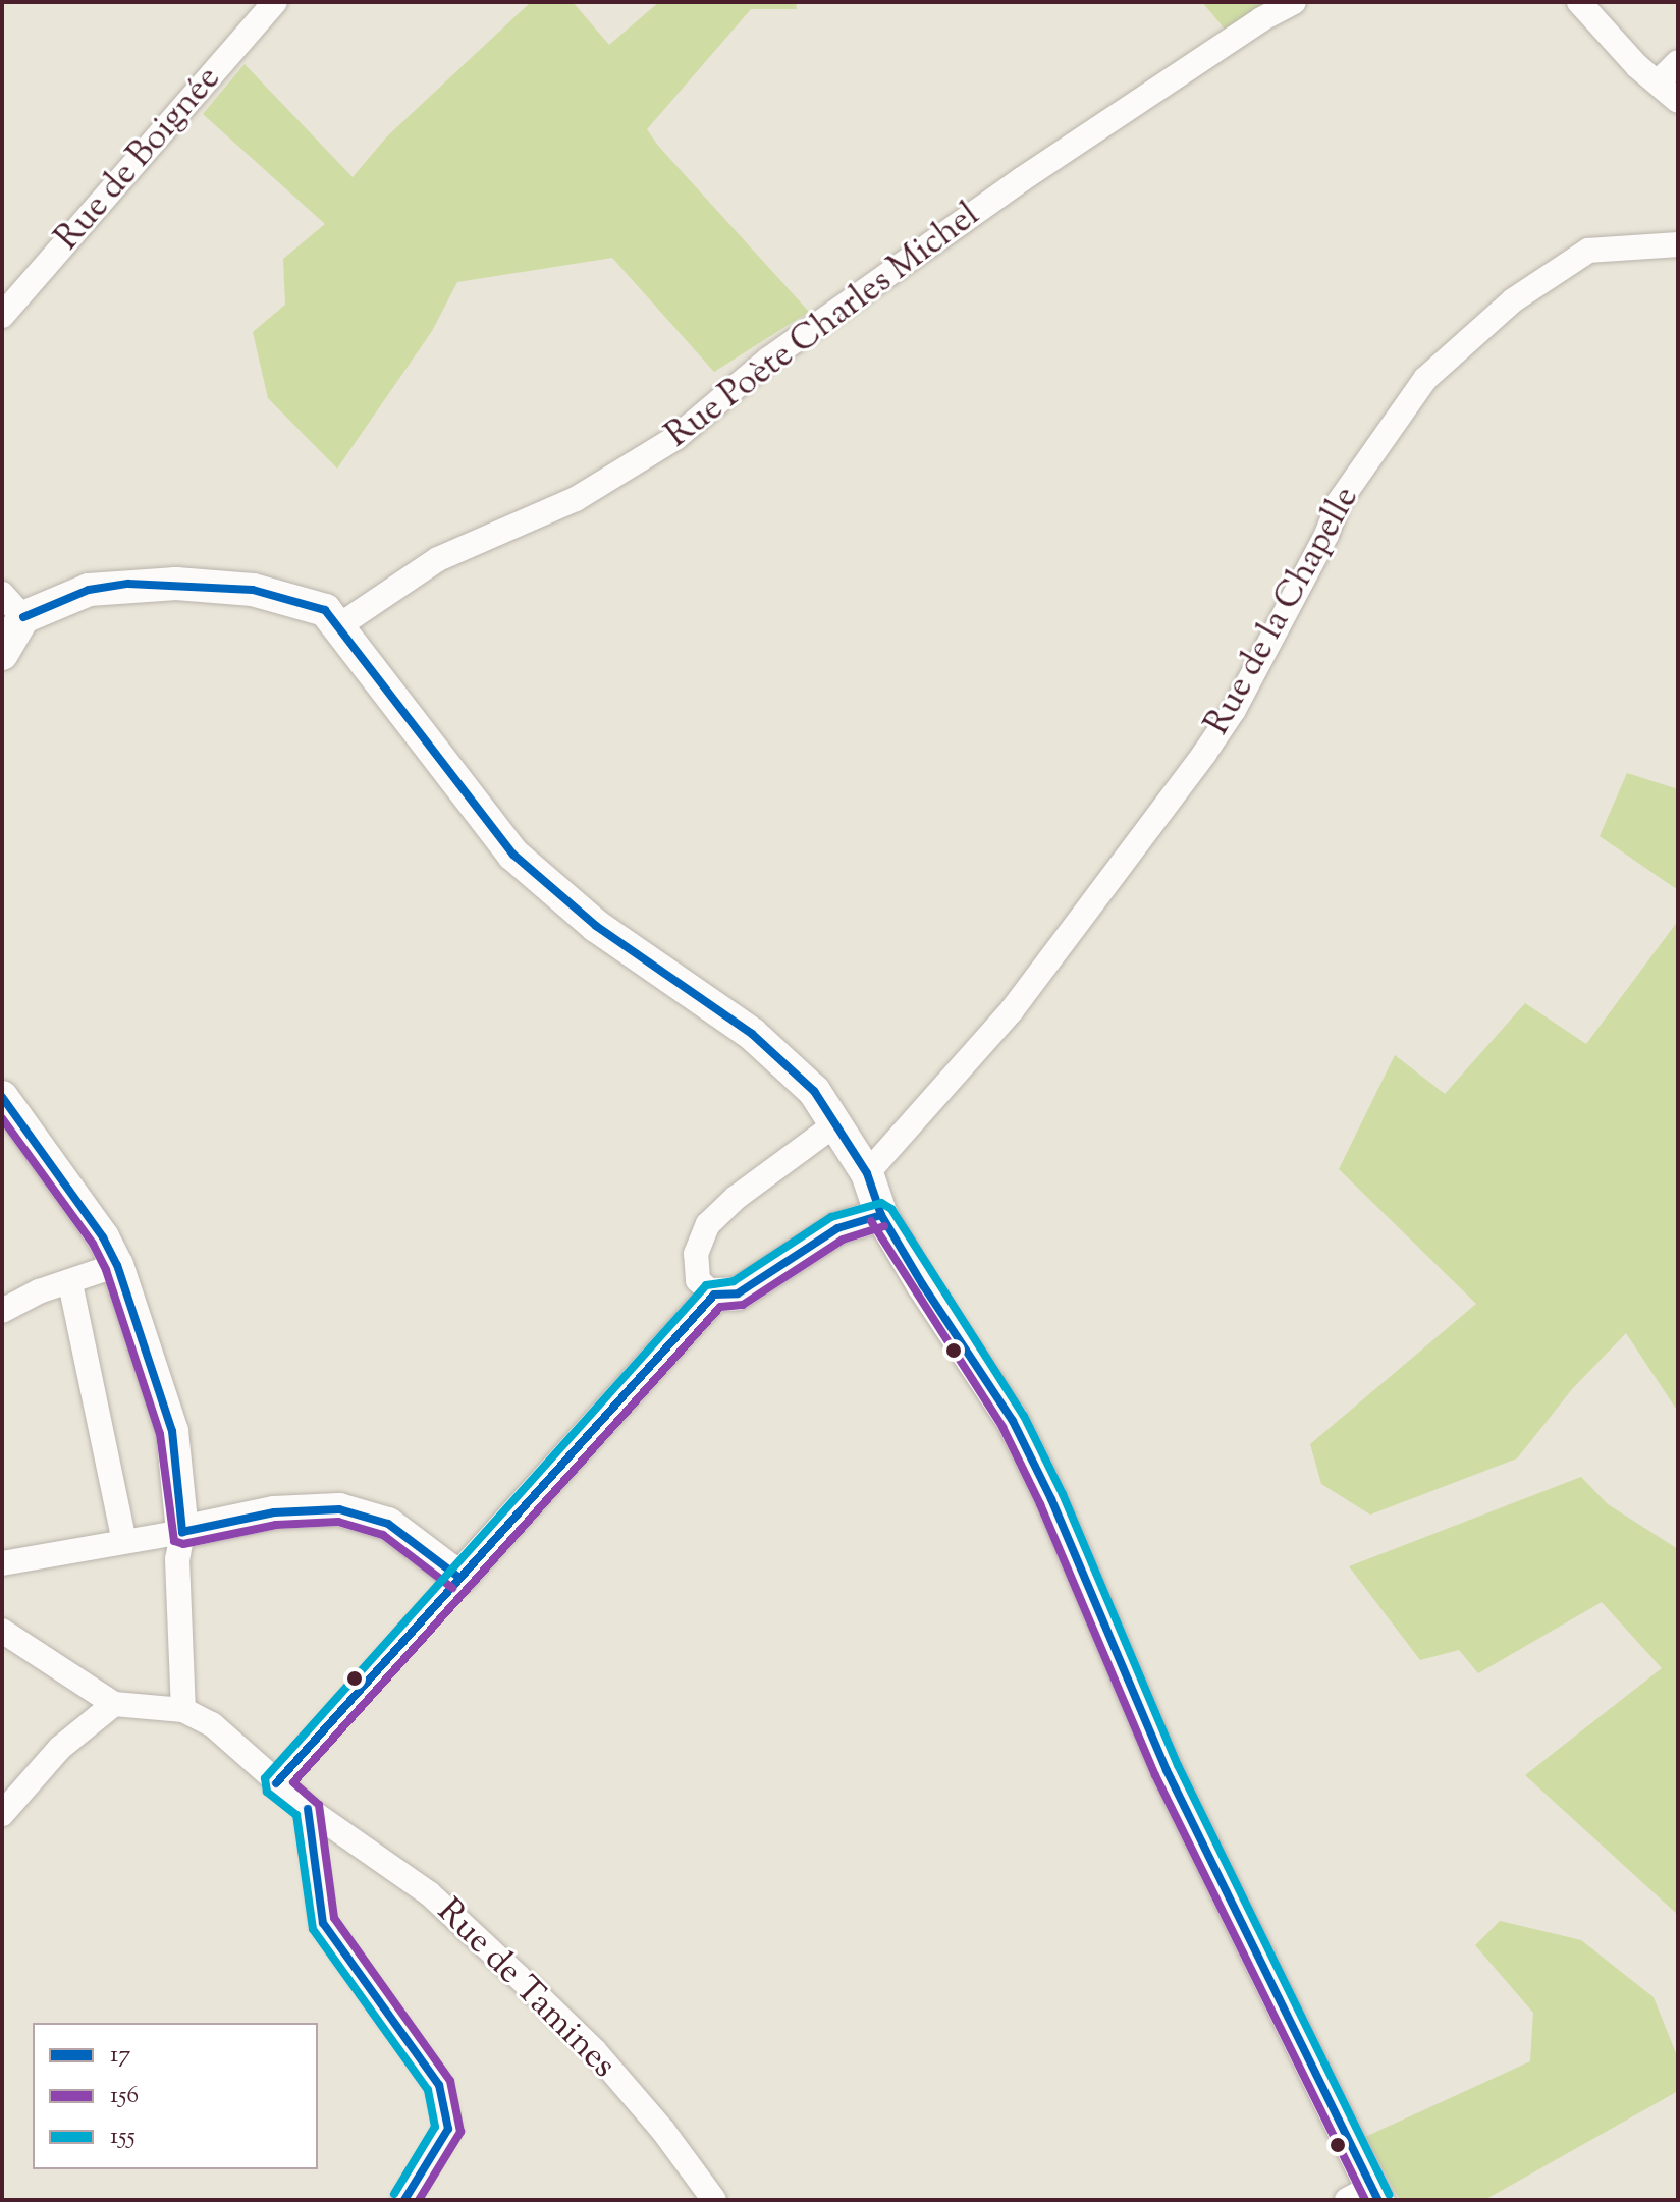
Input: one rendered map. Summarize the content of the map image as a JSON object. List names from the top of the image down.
{
  "streets": {
    "street": [
      "Rue de Boignée",
      "Rue Poète Charles Michel",
      "Rue de la Chapelle",
      "Rue de Tamines"
    ]
  },
  "lines": ["transit line 17", "transit line 156", "transit line 155"],
  "legend": ["17", "156", "155"]
}
